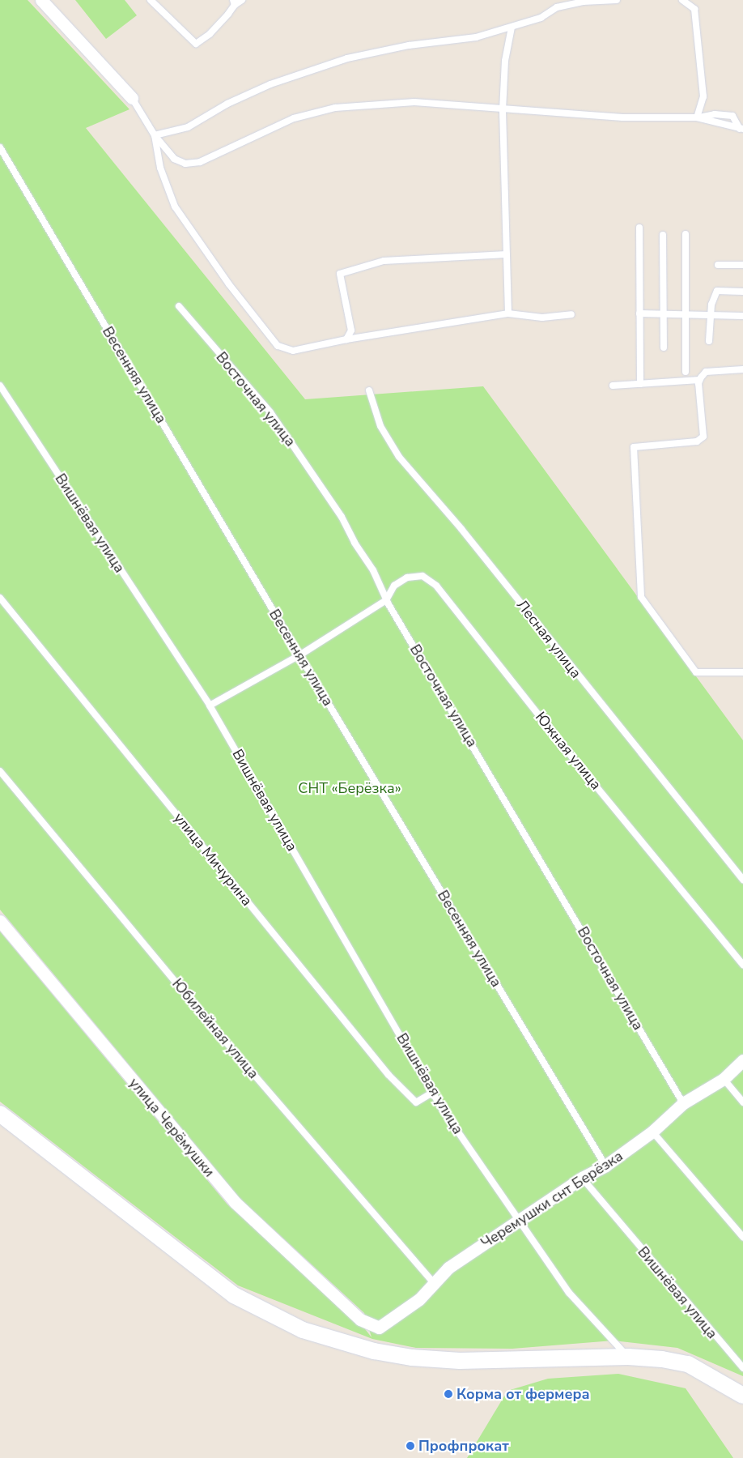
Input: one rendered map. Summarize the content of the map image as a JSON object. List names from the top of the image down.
{
  "streets": {
    "street": ["улица Черёмушки", "Черемушки снт Берёзка"],
    "lane": [
      "Весенняя улица",
      "Восточная улица",
      "Вишнёвая улица",
      "Лесная улица",
      "Южная улица",
      "улица Мичурина",
      "Юбилейная улица"
    ]
  },
  "crossings": [
    ["Весенняя улица", "Черемушки снт Берёзка"],
    ["Восточная улица", "Южная улица"],
    ["Восточная улица", "Черемушки снт Берёзка"],
    ["Вишнёвая улица", "улица Мичурина"],
    ["Вишнёвая улица", "Черемушки снт Берёзка"],
    ["Юбилейная улица", "Черемушки снт Берёзка"],
    ["улица Черёмушки", "Черемушки снт Берёзка"]
  ],
  "parks": ["СНТ «Берёзка»"],
  "places": ["Корма от фермера", "Профпрокат"]
}
